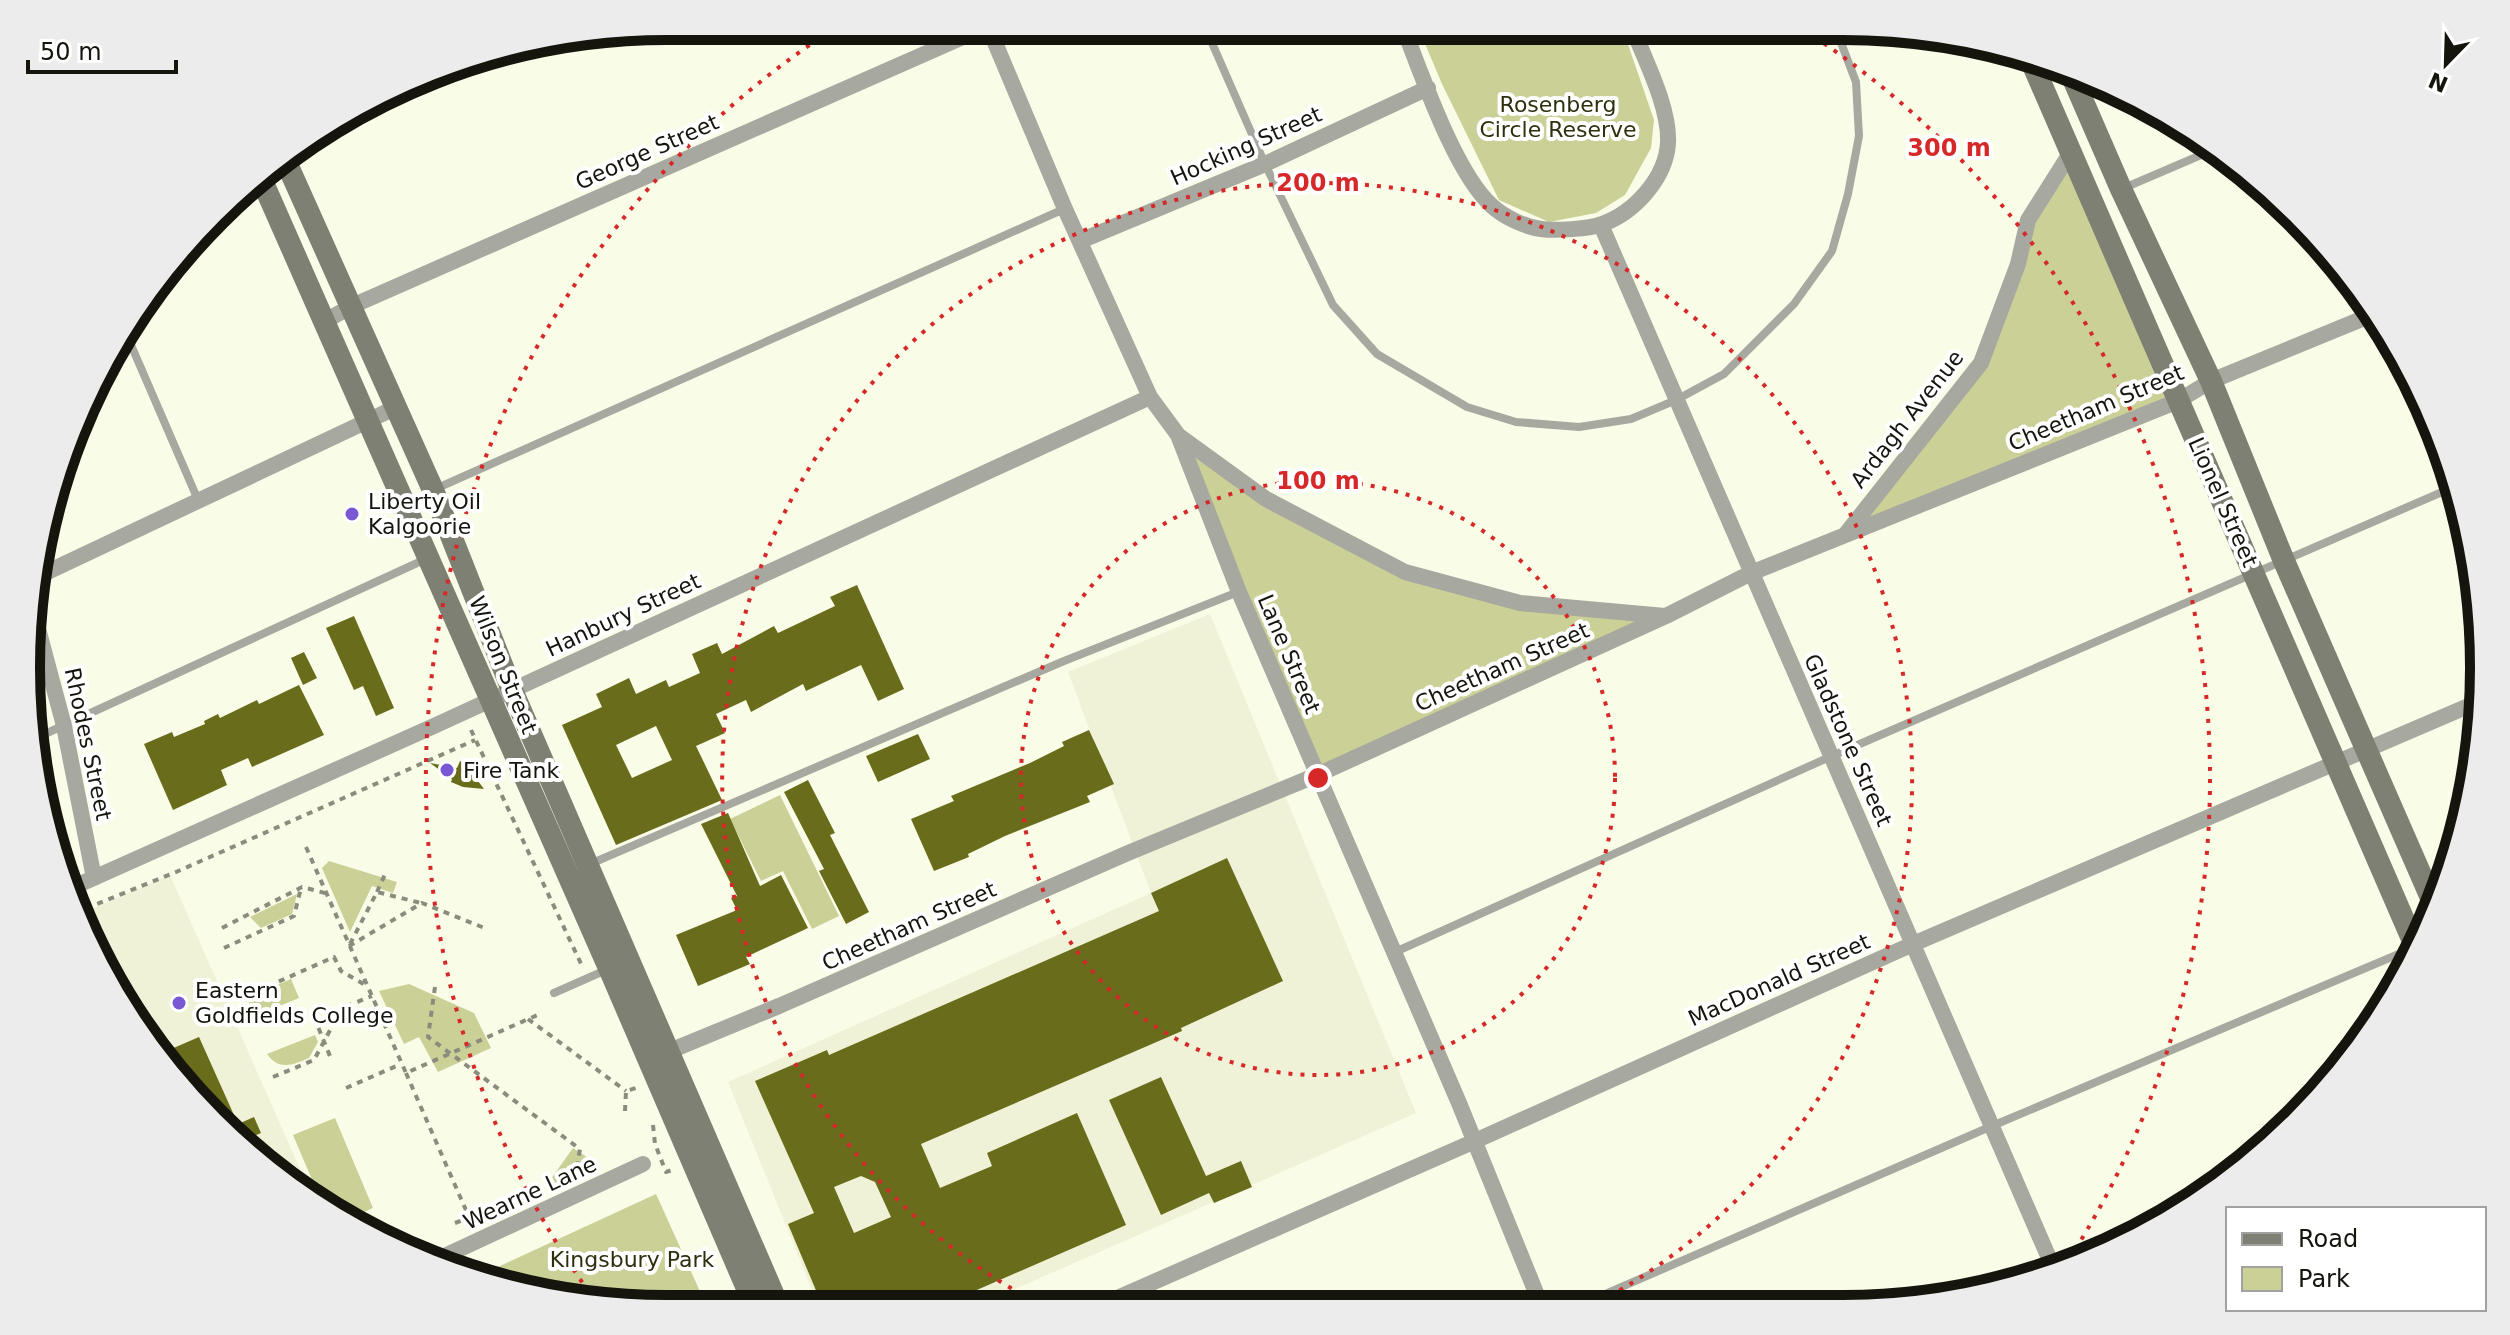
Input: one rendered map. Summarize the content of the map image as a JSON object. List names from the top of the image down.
{
  "streets": {
    "street": [
      "Hocking Street",
      "George Street",
      "Cheetham Street",
      "Ardagh Avenue",
      "Lionel Street",
      "Hanbury Street",
      "Lane Street",
      "Wilson Street",
      "Gladstone Street",
      "Rhodes Street",
      "MacDonald Street",
      "Wearne Lane"
    ]
  },
  "crossings": [
    ["Hocking Street", "Lane Street"],
    ["George Street", "Wilson Street"],
    ["Cheetham Street", "Ardagh Avenue"],
    ["Cheetham Street", "Lionel Street"],
    ["Cheetham Street", "Lane Street"],
    ["Cheetham Street", "Wilson Street"],
    ["Cheetham Street", "Gladstone Street"],
    ["Ardagh Avenue", "Lionel Street"],
    ["Lionel Street", "MacDonald Street"],
    ["Hanbury Street", "Lane Street"],
    ["Hanbury Street", "Wilson Street"],
    ["Hanbury Street", "Rhodes Street"],
    ["Lane Street", "MacDonald Street"],
    ["Gladstone Street", "MacDonald Street"]
  ],
  "parks": ["Rosenberg Circle Reserve", "Kingsbury Park"],
  "places": ["Liberty Oil Kalgoorie", "Fire Tank", "Eastern Goldfields College"],
  "legend": ["Road", "Park"],
  "scale_bar": "50 m",
  "north": "bottom left",
  "rings": ["300 m", "200 m", "100 m"]
}
